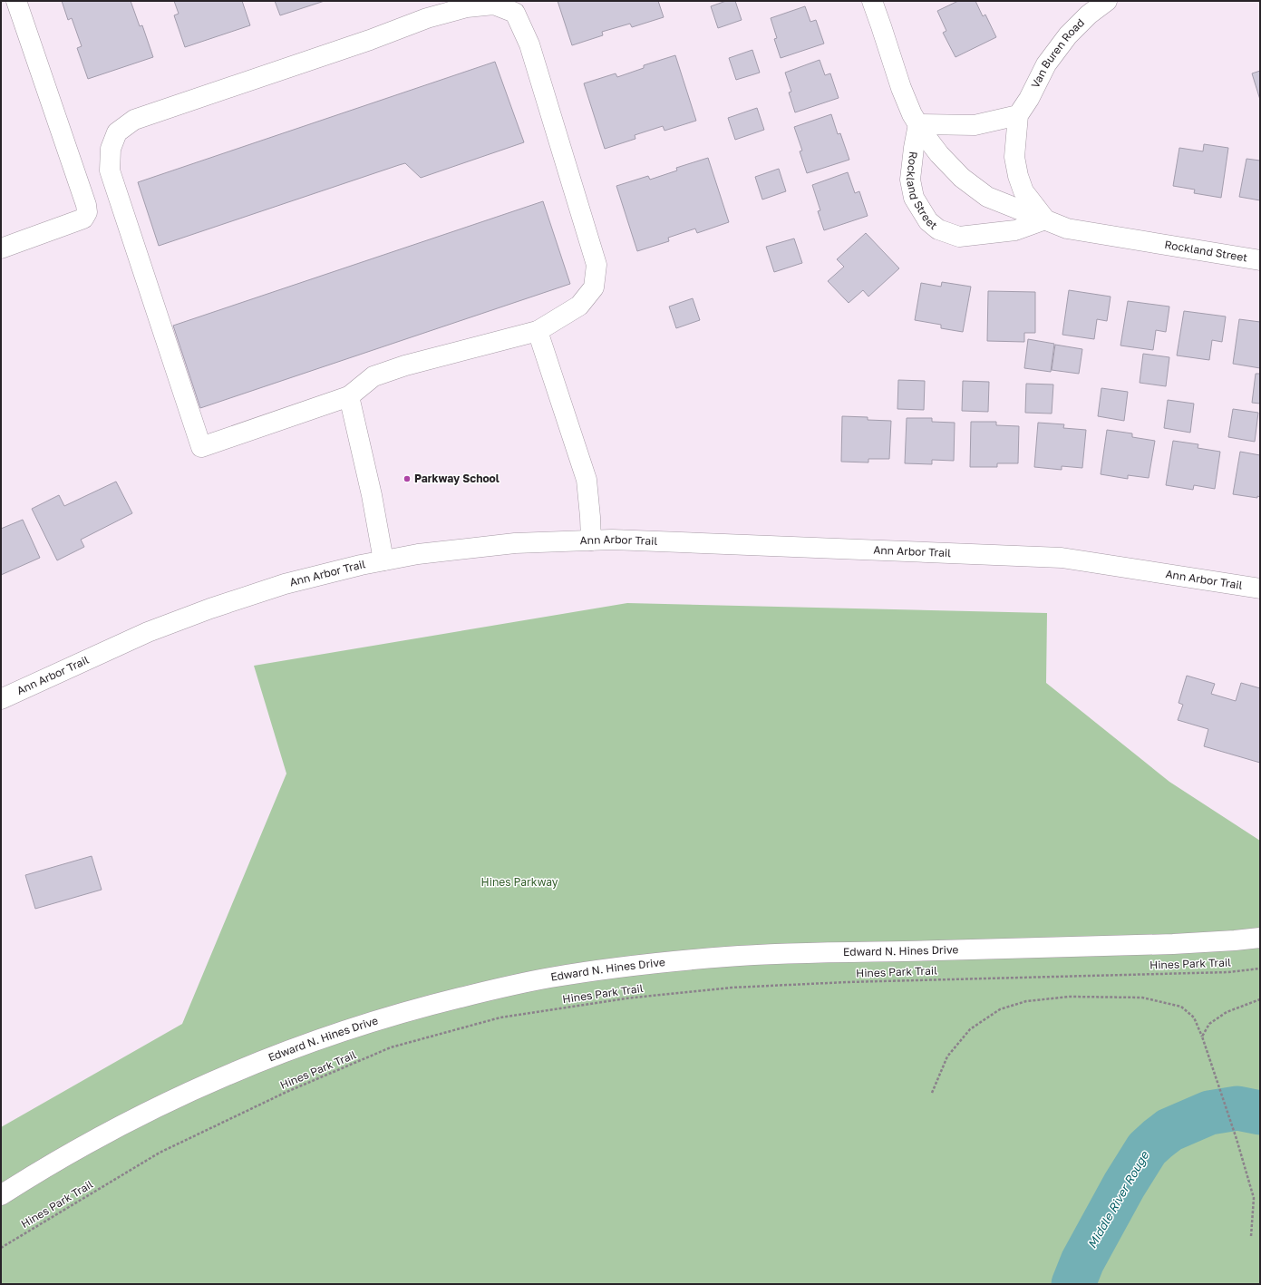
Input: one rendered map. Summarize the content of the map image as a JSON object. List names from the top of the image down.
{
  "streets": {
    "street": [
      "Van Buren Road",
      "Rockland Street",
      "Ann Arbor Trail",
      "Edward N. Hines Drive"
    ],
    "path": ["Hines Park Trail"]
  },
  "crossings": [
    ["Van Buren Road", "Rockland Street"]
  ],
  "water": ["Middle River Rouge"],
  "parks": ["Hines Parkway"],
  "places": ["Parkway School"]
}
